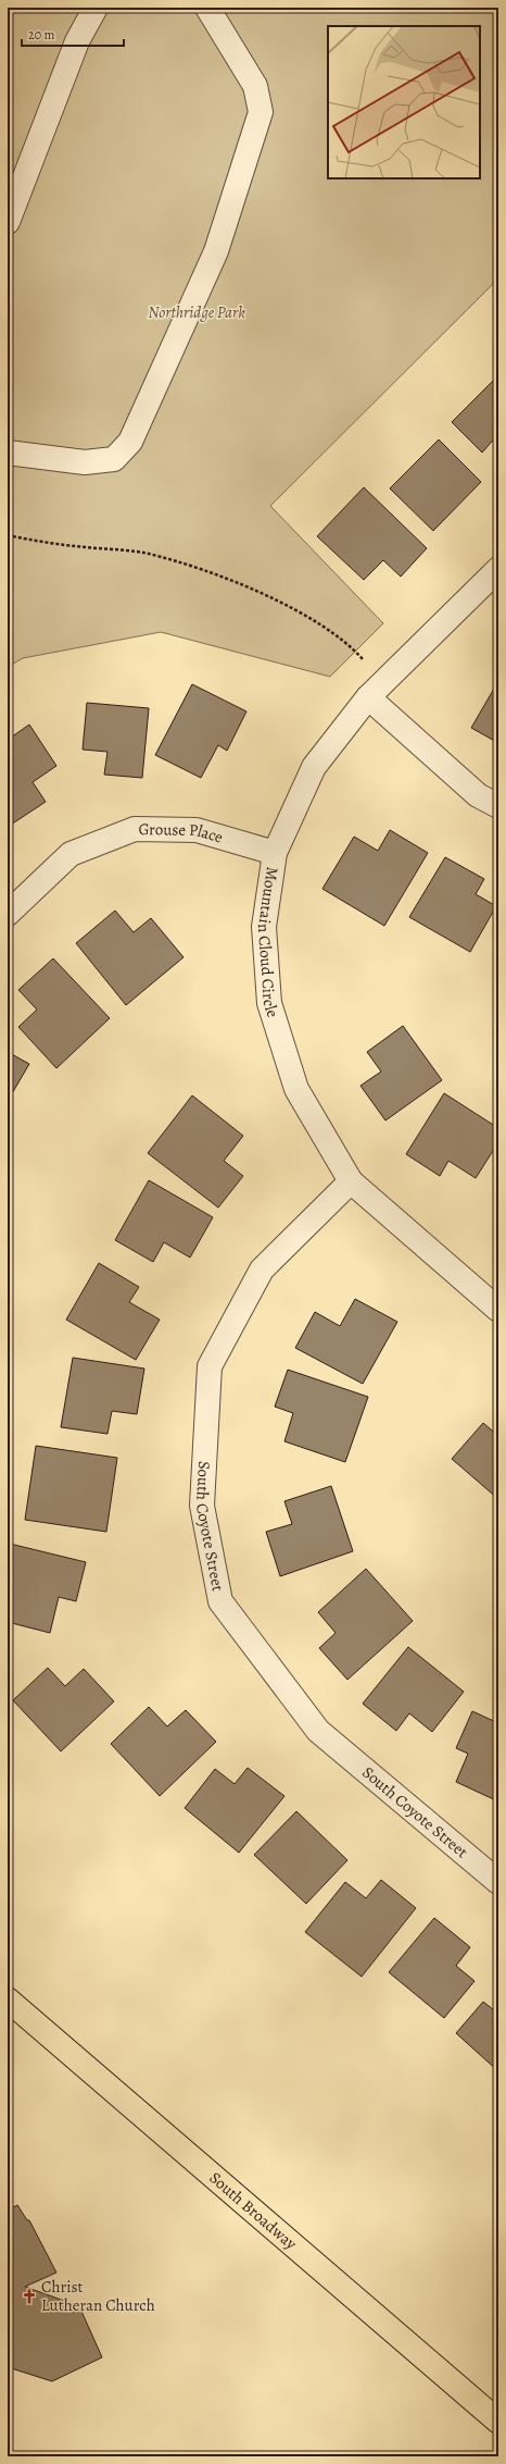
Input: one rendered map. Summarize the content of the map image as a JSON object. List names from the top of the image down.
{
  "streets": {
    "main road": ["South Broadway"],
    "street": ["Grouse Place", "Mountain Cloud Circle", "South Coyote Street"]
  },
  "crossings": [
    ["Grouse Place", "Mountain Cloud Circle"],
    ["Mountain Cloud Circle", "South Coyote Street"]
  ],
  "parks": ["Northridge Park"],
  "places": {
    "church": ["Christ Lutheran Church"]
  },
  "scale_bar": "20 m"
}
